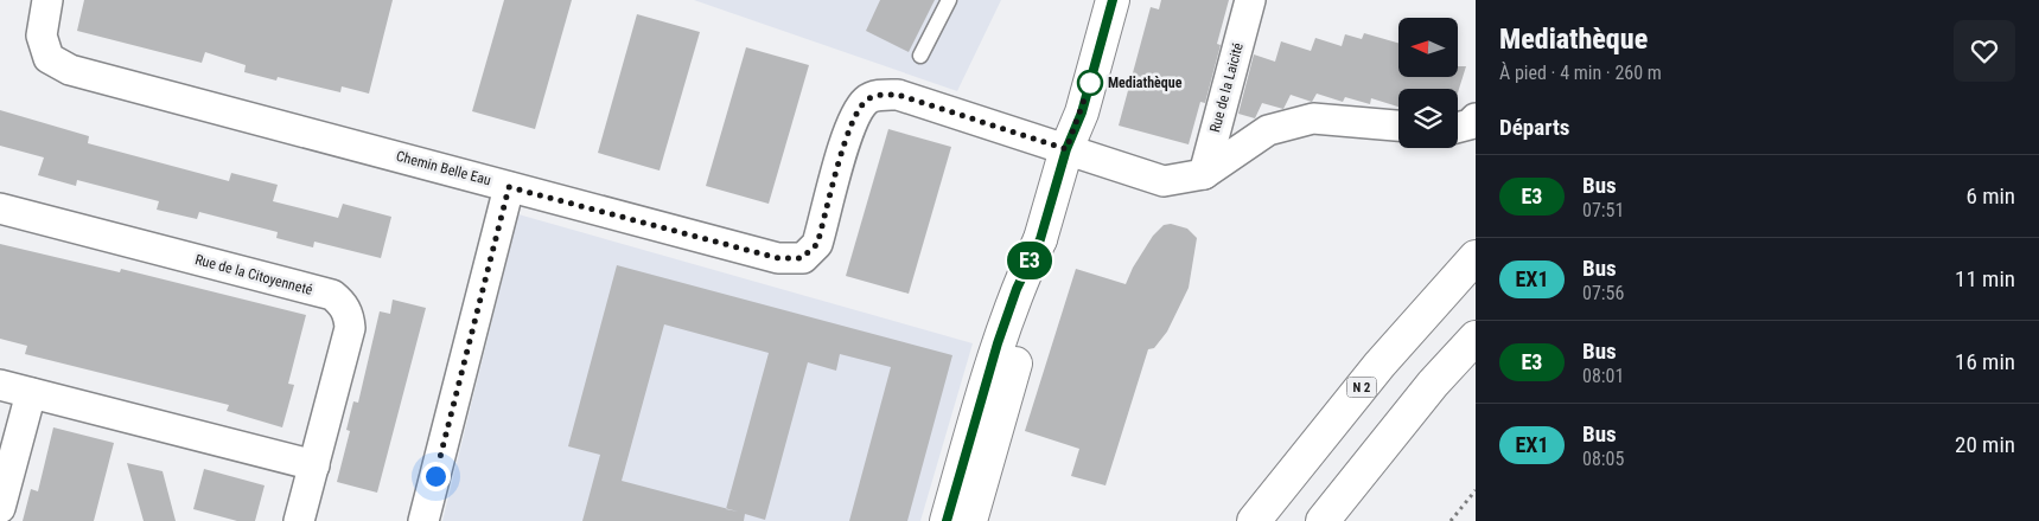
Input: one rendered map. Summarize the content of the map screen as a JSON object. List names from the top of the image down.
{
  "streets": {
    "main road": ["N 2"],
    "street": ["Rue de la Laicité", "Chemin Belle Eau", "Rue de la Citoyenneté"]
  },
  "crossings": [
    ["Rue de la Laicité", "Chemin Belle Eau"]
  ],
  "places": ["Mediathèque"],
  "lines": ["bus line E3"],
  "north": "left",
  "page": {
    "on_map": "E3",
    "heading": [
      ["Mediathèque", "À pied · 4 min · 260 m"],
      "Départs"
    ],
    "list": [
      {
        "mark": "E3",
        "name": "Bus",
        "note": "07:51",
        "value": "6 min"
      },
      {
        "mark": "EX1",
        "name": "Bus",
        "note": "07:56",
        "value": "11 min"
      },
      {
        "mark": "E3",
        "name": "Bus",
        "note": "08:01",
        "value": "16 min"
      },
      {
        "mark": "EX1",
        "name": "Bus",
        "note": "08:05",
        "value": "20 min"
      }
    ]
  }
}
